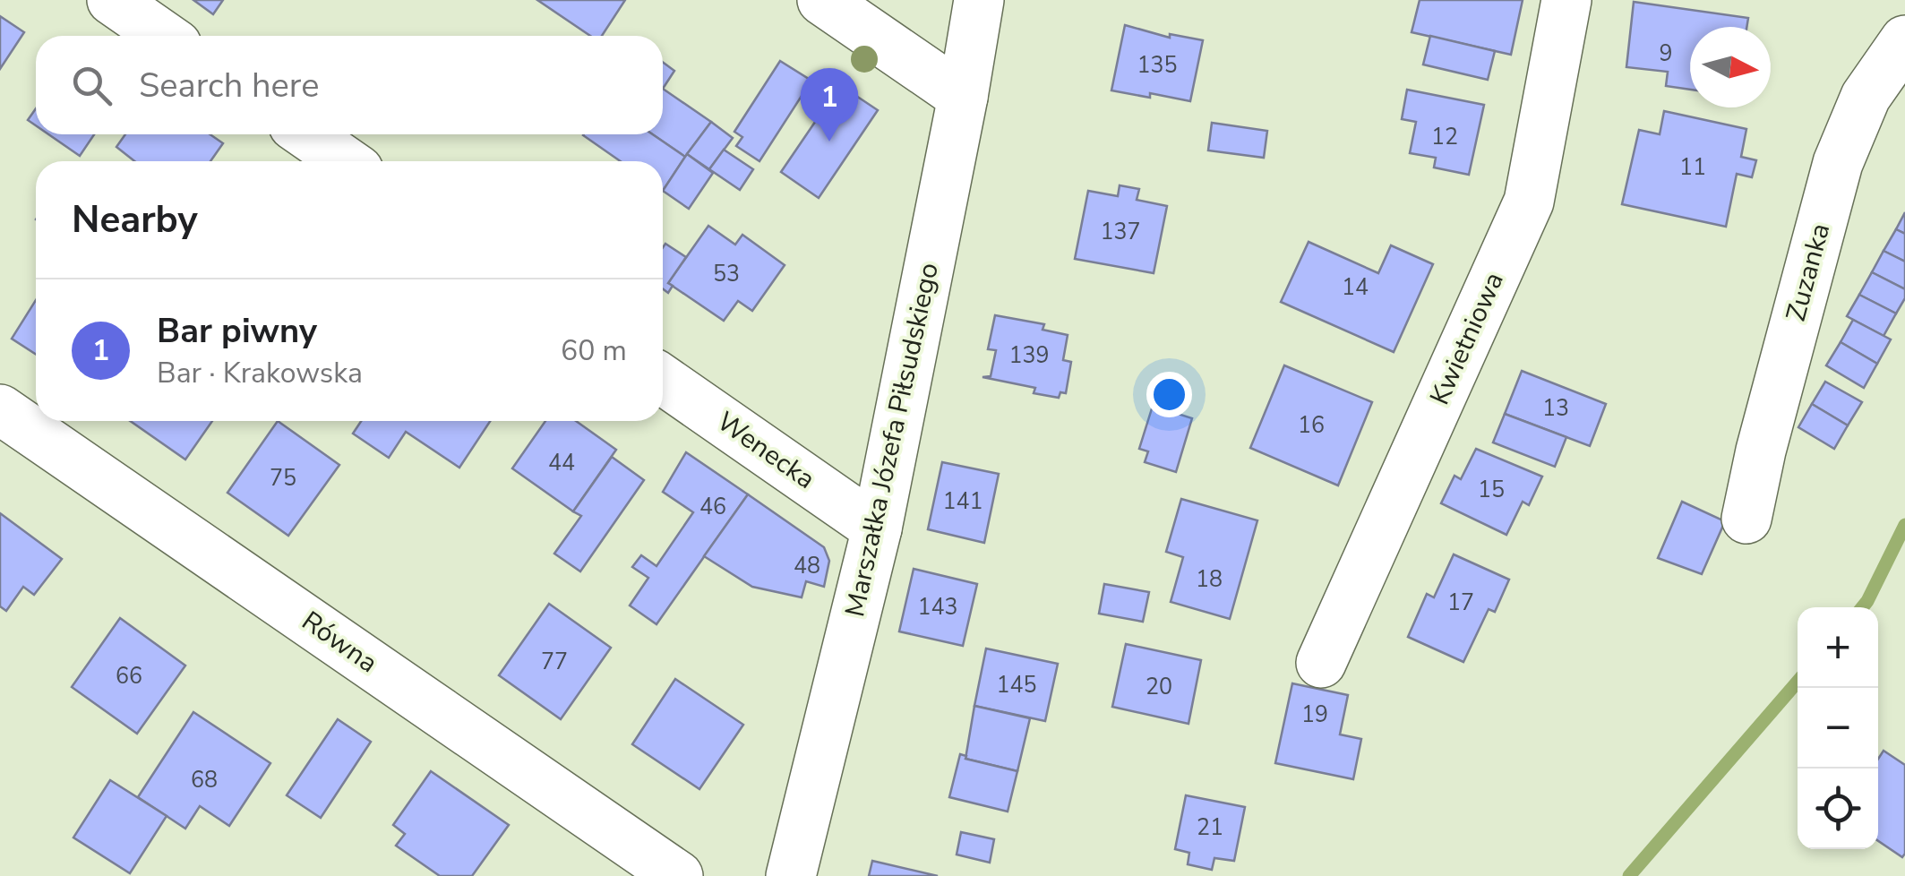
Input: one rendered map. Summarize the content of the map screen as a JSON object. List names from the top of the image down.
{
  "streets": {
    "street": [
      "Zuzanka",
      "Kwietniowa",
      "Marszałka Józefa Piłsudskiego",
      "Wenecka",
      "Równa"
    ]
  },
  "crossings": [
    ["Marszałka Józefa Piłsudskiego", "Wenecka"]
  ],
  "house_numbers": [
    "9",
    "135",
    "12",
    "11",
    "137",
    "53",
    "14",
    "139",
    "13",
    "16",
    "44",
    "75",
    "15",
    "141",
    "46",
    "48",
    "18",
    "17",
    "143",
    "77",
    "66",
    "145",
    "20",
    "19",
    "68",
    "21"
  ],
  "north": "right",
  "page": {
    "search": "Search here",
    "pins": "1",
    "heading": "Nearby",
    "list": [
      {
        "mark": "1",
        "name": "Bar piwny",
        "note": "Bar · Krakowska",
        "value": "60 m"
      }
    ],
    "map_buttons": ["+", "−"]
  }
}
